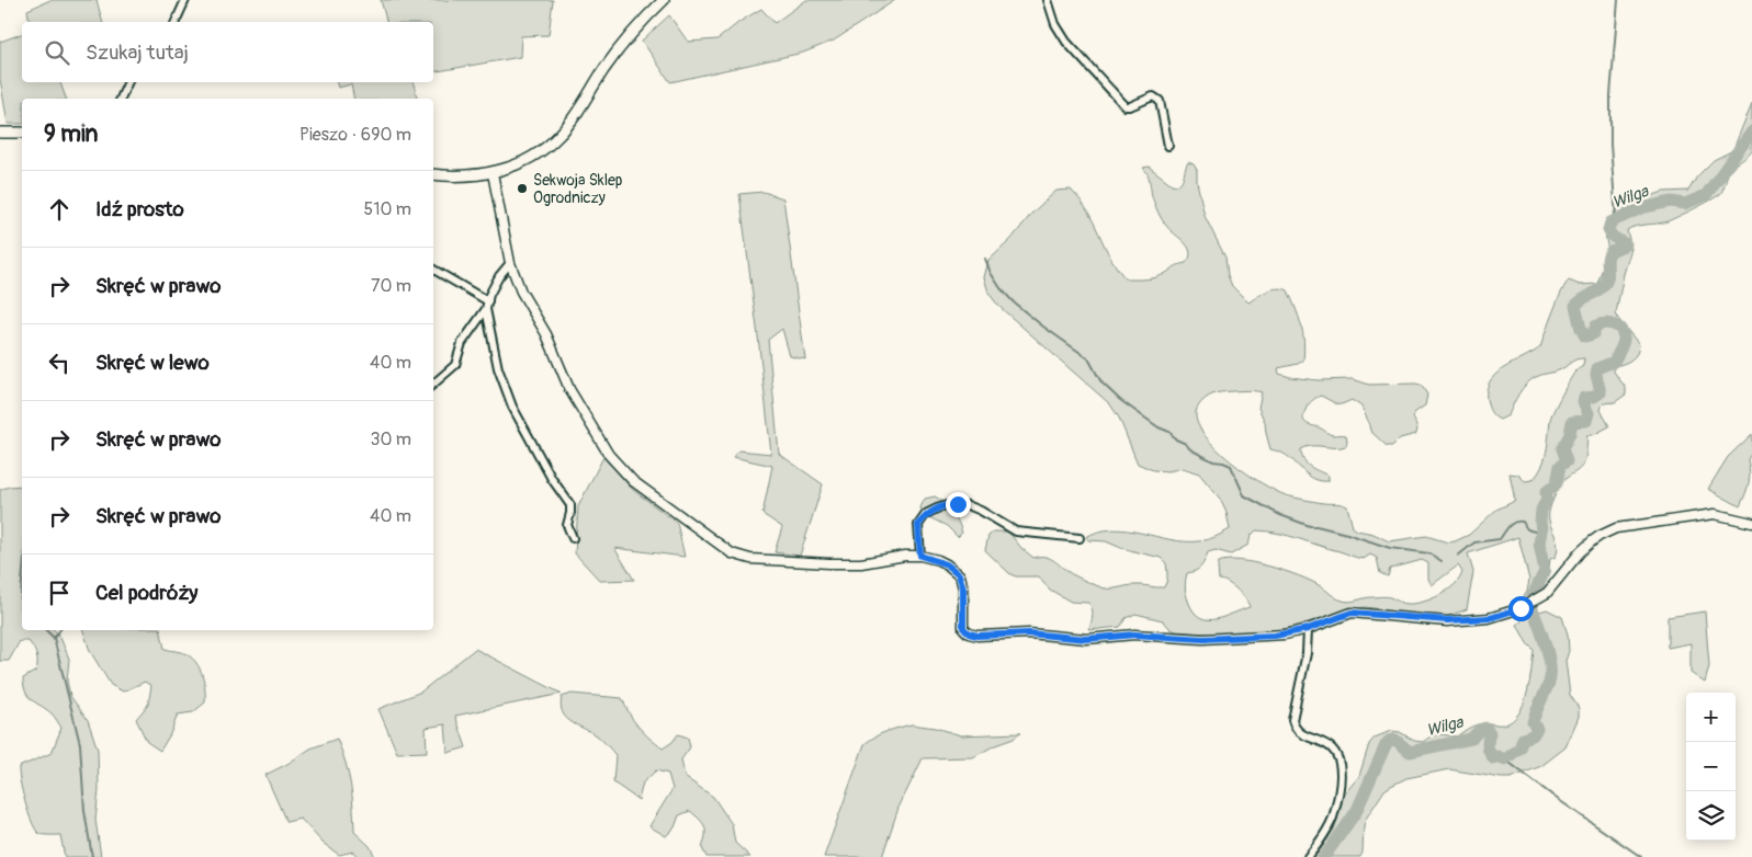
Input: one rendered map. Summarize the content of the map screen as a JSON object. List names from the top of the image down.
{
  "water": ["Wilga"],
  "places": ["Sekwoja Sklep Ogrodniczy"],
  "page": {
    "search": "Szukaj tutaj",
    "heading": ["9 min", "Pieszo · 690 m"],
    "list": [
      ["Idź prosto", "510 m"],
      ["Skręć w prawo", "70 m"],
      ["Skręć w lewo", "40 m"],
      ["Skręć w prawo", "30 m"],
      ["Skręć w prawo", "40 m"],
      "Cel podróży"
    ],
    "map_buttons": ["+", "−"]
  }
}
